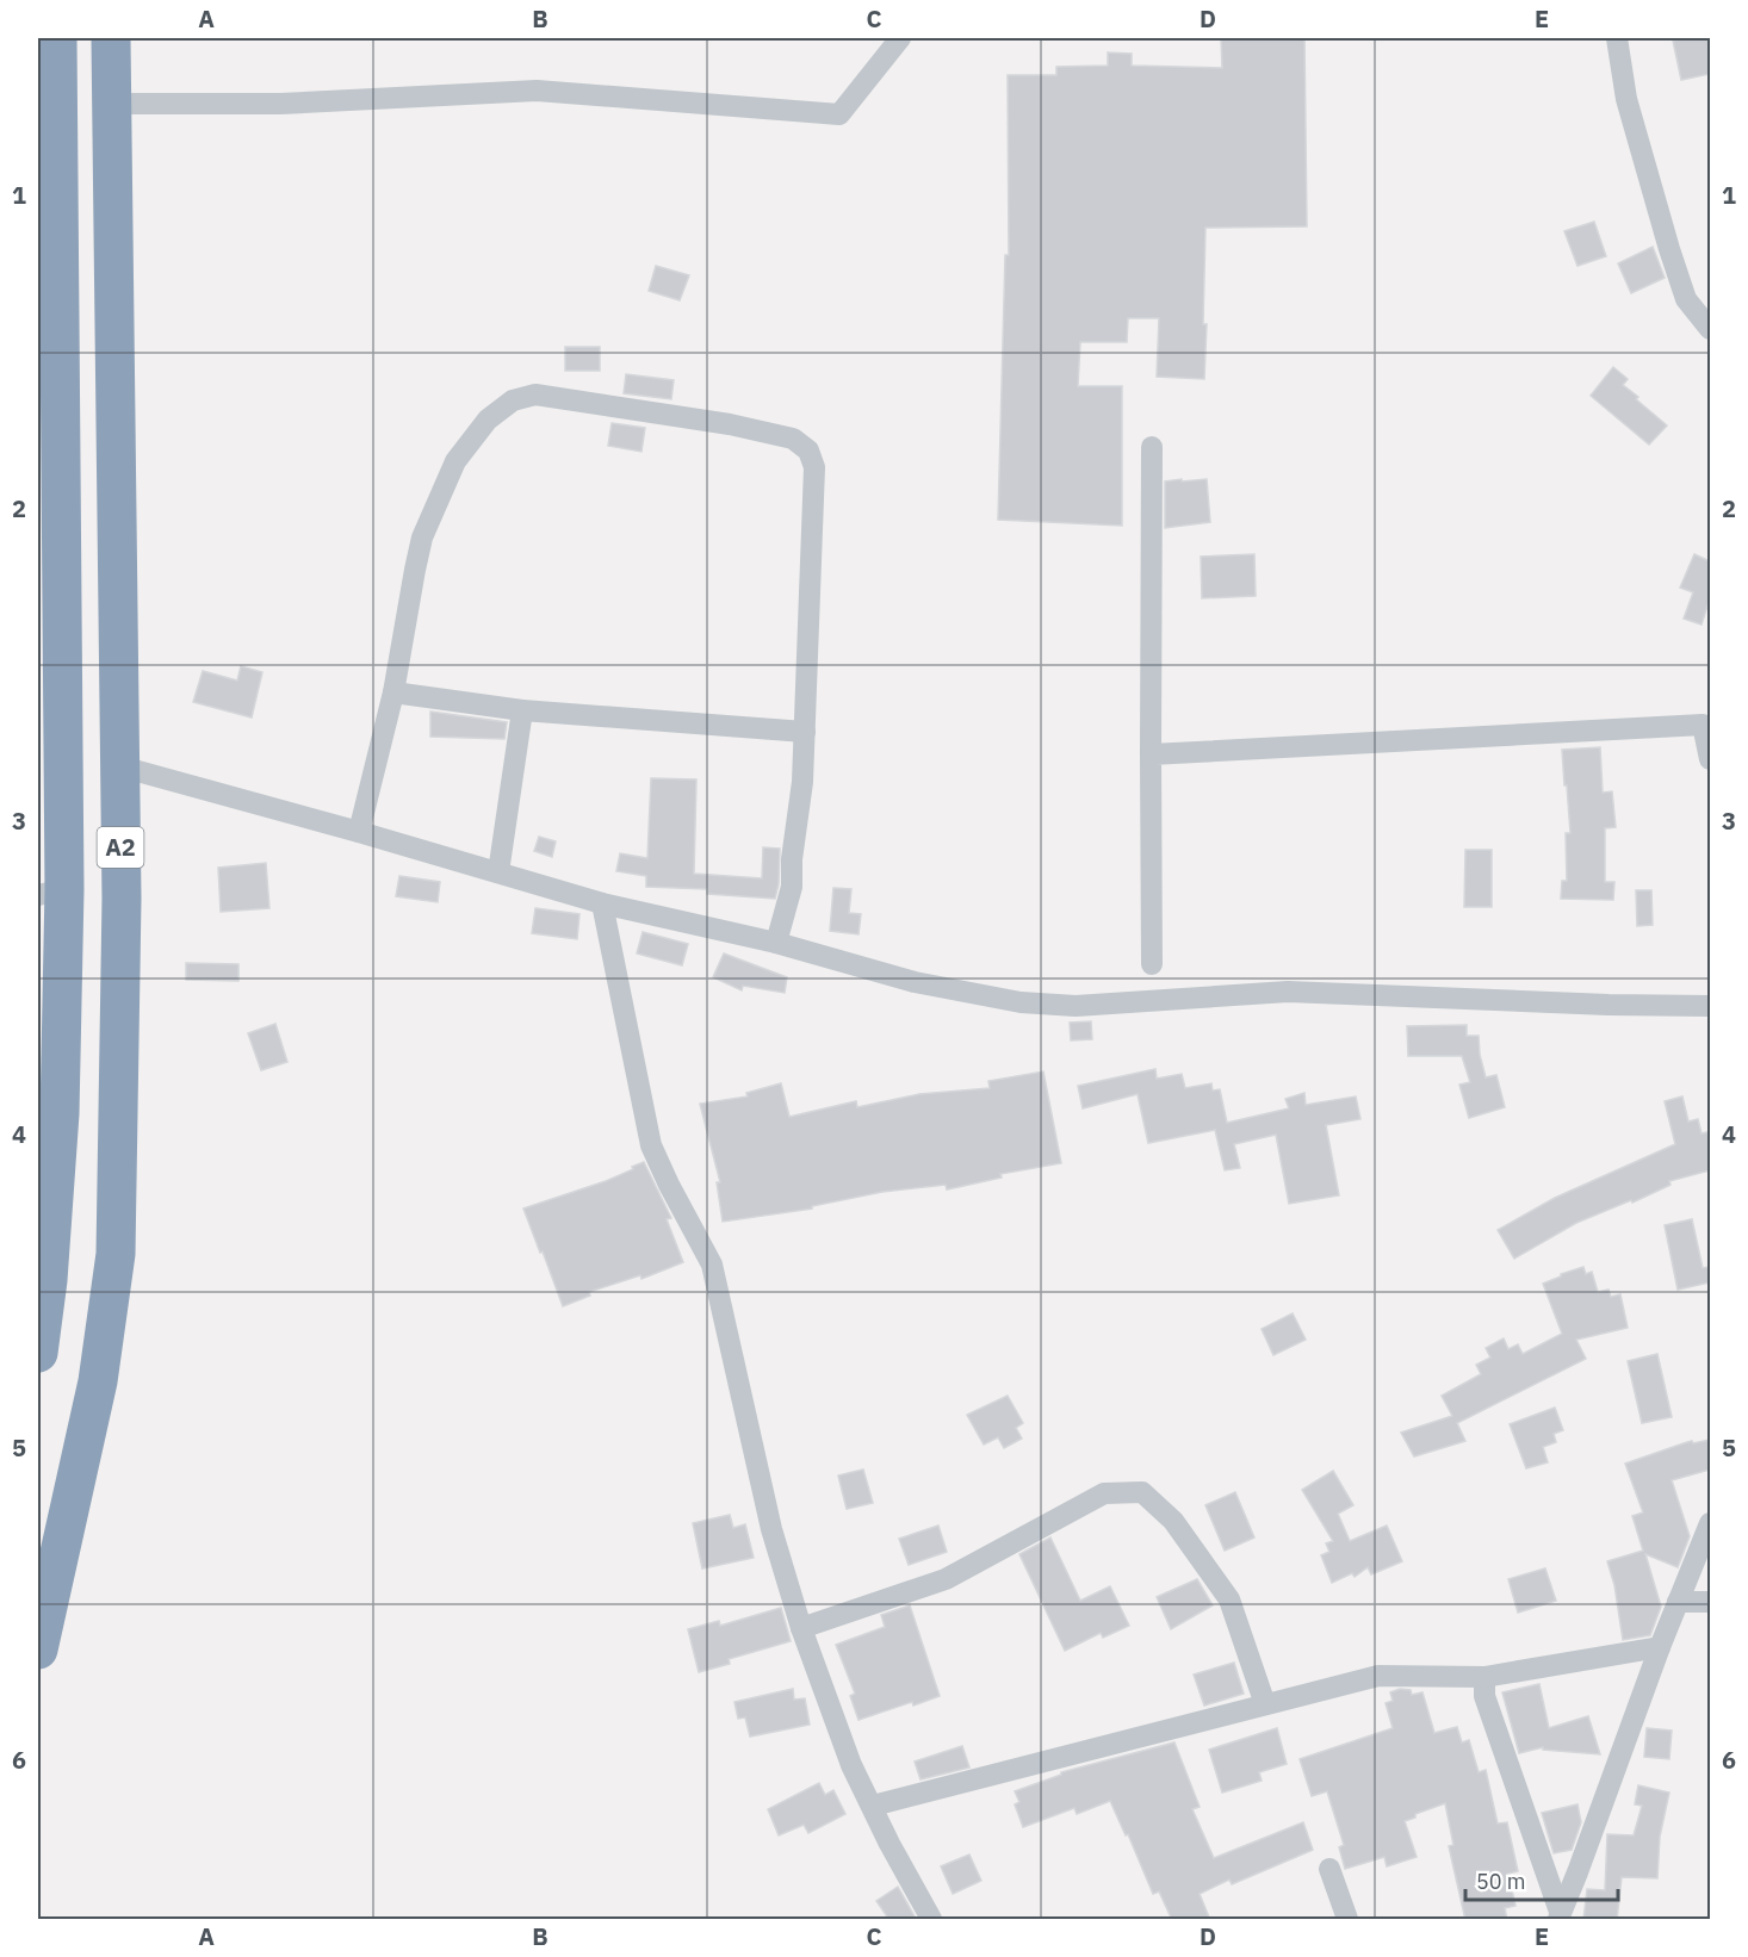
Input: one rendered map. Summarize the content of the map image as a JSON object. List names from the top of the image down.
{
  "streets": {
    "highway": ["A2"]
  },
  "scale_bar": "50 m",
  "grid": {
    "columns": [
      "A",
      "B",
      "C",
      "D",
      "E"
    ],
    "rows": [
      "1",
      "2",
      "3",
      "4",
      "5",
      "6"
    ]
  }
}
